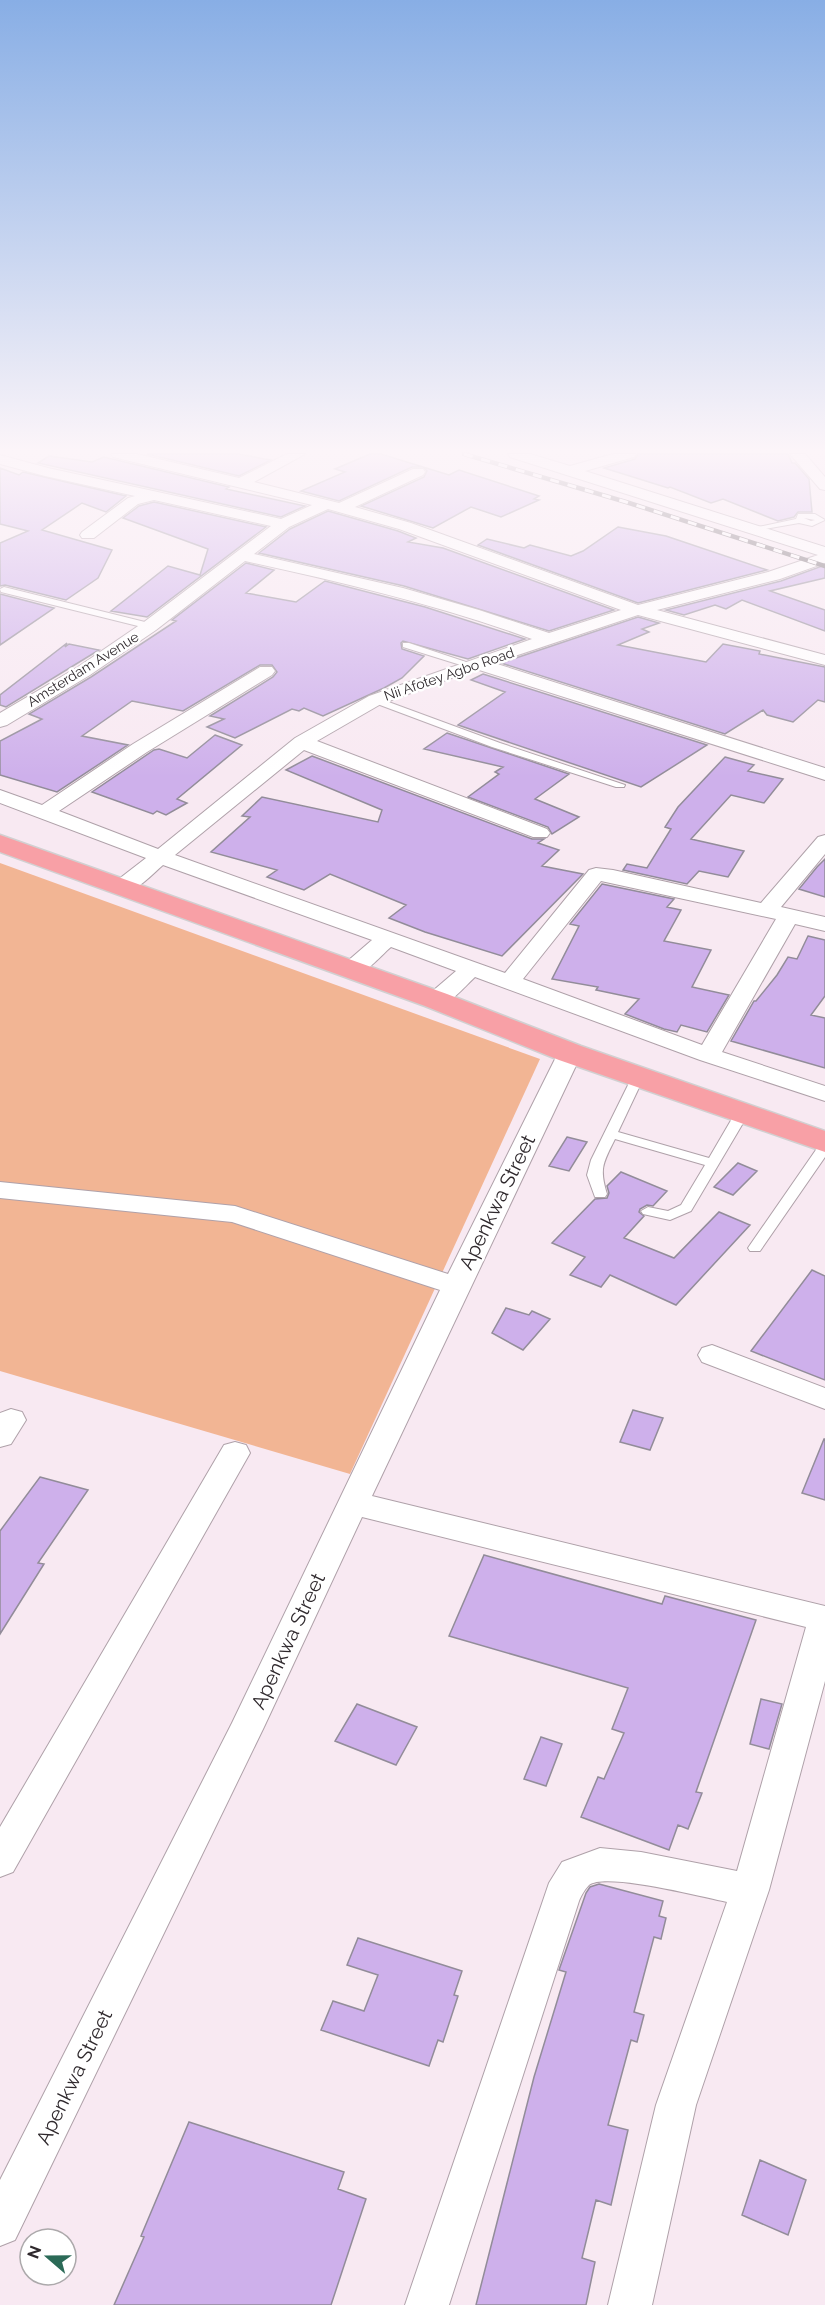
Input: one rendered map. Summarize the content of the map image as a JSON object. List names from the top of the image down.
{
  "streets": {
    "street": ["Amsterdam Avenue", "Nii Afotey Agbo Road", "Apenkwa Street"]
  },
  "north": "left"
}
